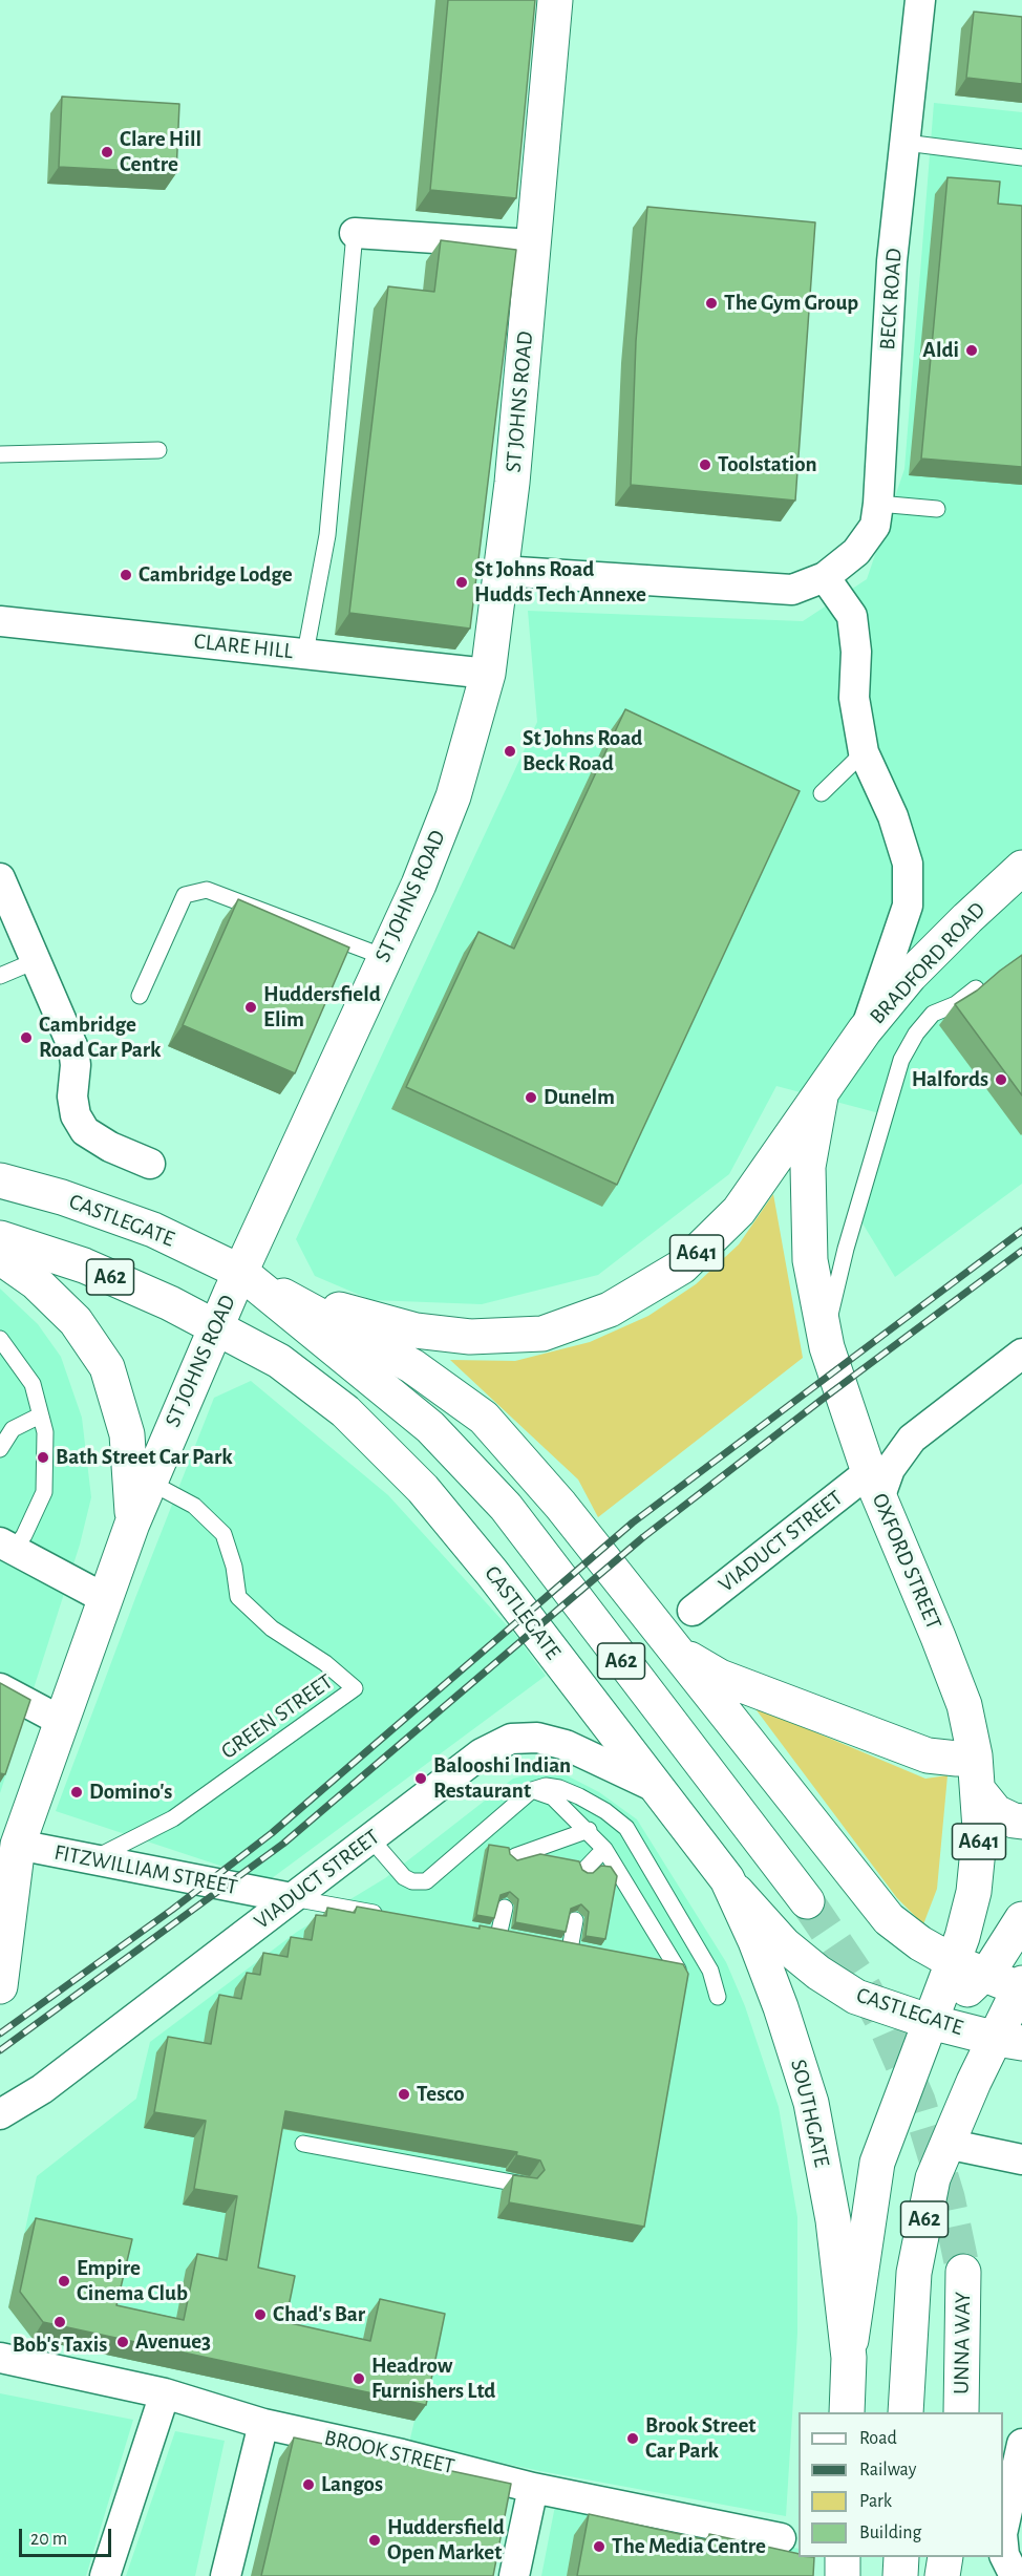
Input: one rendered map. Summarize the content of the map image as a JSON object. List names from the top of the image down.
{
  "streets": {
    "main road": [
      "ST JOHNS ROAD",
      "BRADFORD ROAD",
      "CASTLEGATE",
      "A641",
      "A62",
      "OXFORD STREET",
      "SOUTHGATE",
      "UNNA WAY"
    ],
    "street": [
      "BECK ROAD",
      "CLARE HILL",
      "VIADUCT STREET",
      "FITZWILLIAM STREET",
      "BROOK STREET"
    ],
    "lane": ["GREEN STREET"]
  },
  "crossings": [
    ["BECK ROAD", "ST JOHNS ROAD"],
    ["ST JOHNS ROAD", "CLARE HILL"],
    ["ST JOHNS ROAD", "CASTLEGATE"],
    ["ST JOHNS ROAD", "A641"],
    ["ST JOHNS ROAD", "GREEN STREET"],
    ["ST JOHNS ROAD", "FITZWILLIAM STREET"],
    ["BRADFORD ROAD", "A641"],
    ["BRADFORD ROAD", "OXFORD STREET"],
    ["CASTLEGATE", "A641"],
    ["CASTLEGATE", "A62"],
    ["CASTLEGATE", "VIADUCT STREET"],
    ["CASTLEGATE", "OXFORD STREET"],
    ["CASTLEGATE", "SOUTHGATE"],
    ["A641", "OXFORD STREET"],
    ["VIADUCT STREET", "OXFORD STREET"],
    ["VIADUCT STREET", "FITZWILLIAM STREET"],
    ["OXFORD STREET", "SOUTHGATE"],
    ["GREEN STREET", "FITZWILLIAM STREET"]
  ],
  "places": [
    "Clare Hill Centre",
    "The Gym Group",
    "Aldi",
    "Toolstation",
    "Cambridge Lodge",
    "St Johns Road Hudds Tech Annexe",
    "St Johns Road Beck Road",
    "Huddersfield Elim",
    "Cambridge Road Car Park",
    "Halfords",
    "Dunelm",
    "Bath Street Car Park",
    "Balooshi Indian Restaurant",
    "Domino's",
    "Tesco",
    "Empire Cinema Club",
    "Chad's Bar",
    "Bob's Taxis",
    "Avenue3",
    "Headrow Furnishers Ltd",
    "Brook Street Car Park",
    "Langos",
    "Huddersfield Open Market",
    "The Media Centre"
  ],
  "legend": [
    "Road",
    "Railway",
    "Park",
    "Building"
  ],
  "scale_bar": "20 m"
}
